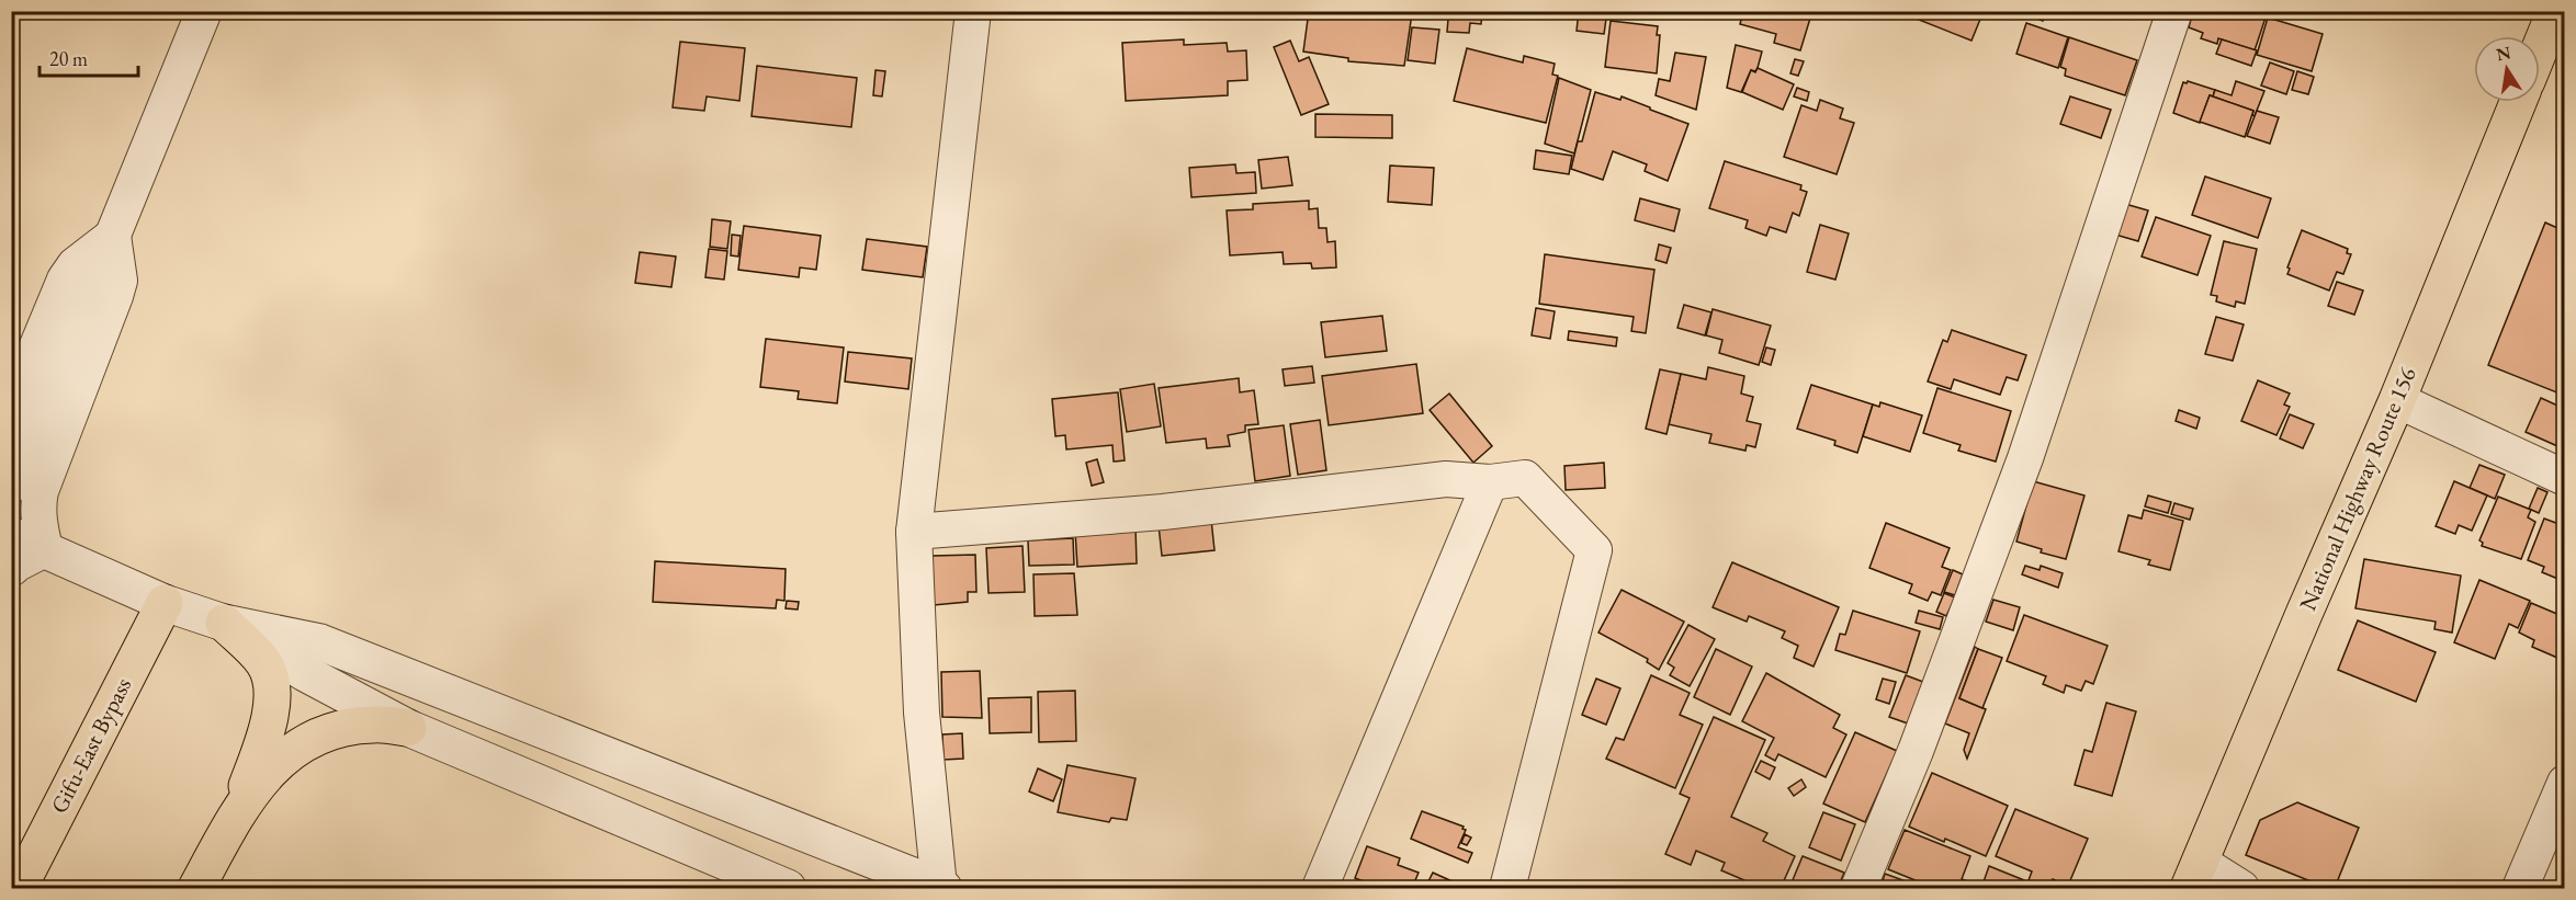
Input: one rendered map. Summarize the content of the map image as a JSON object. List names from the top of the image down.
{
  "streets": {
    "highway": ["National Highway Route 156", "Gifu-East Bypass"]
  },
  "scale_bar": "20 m",
  "north": "top"
}
